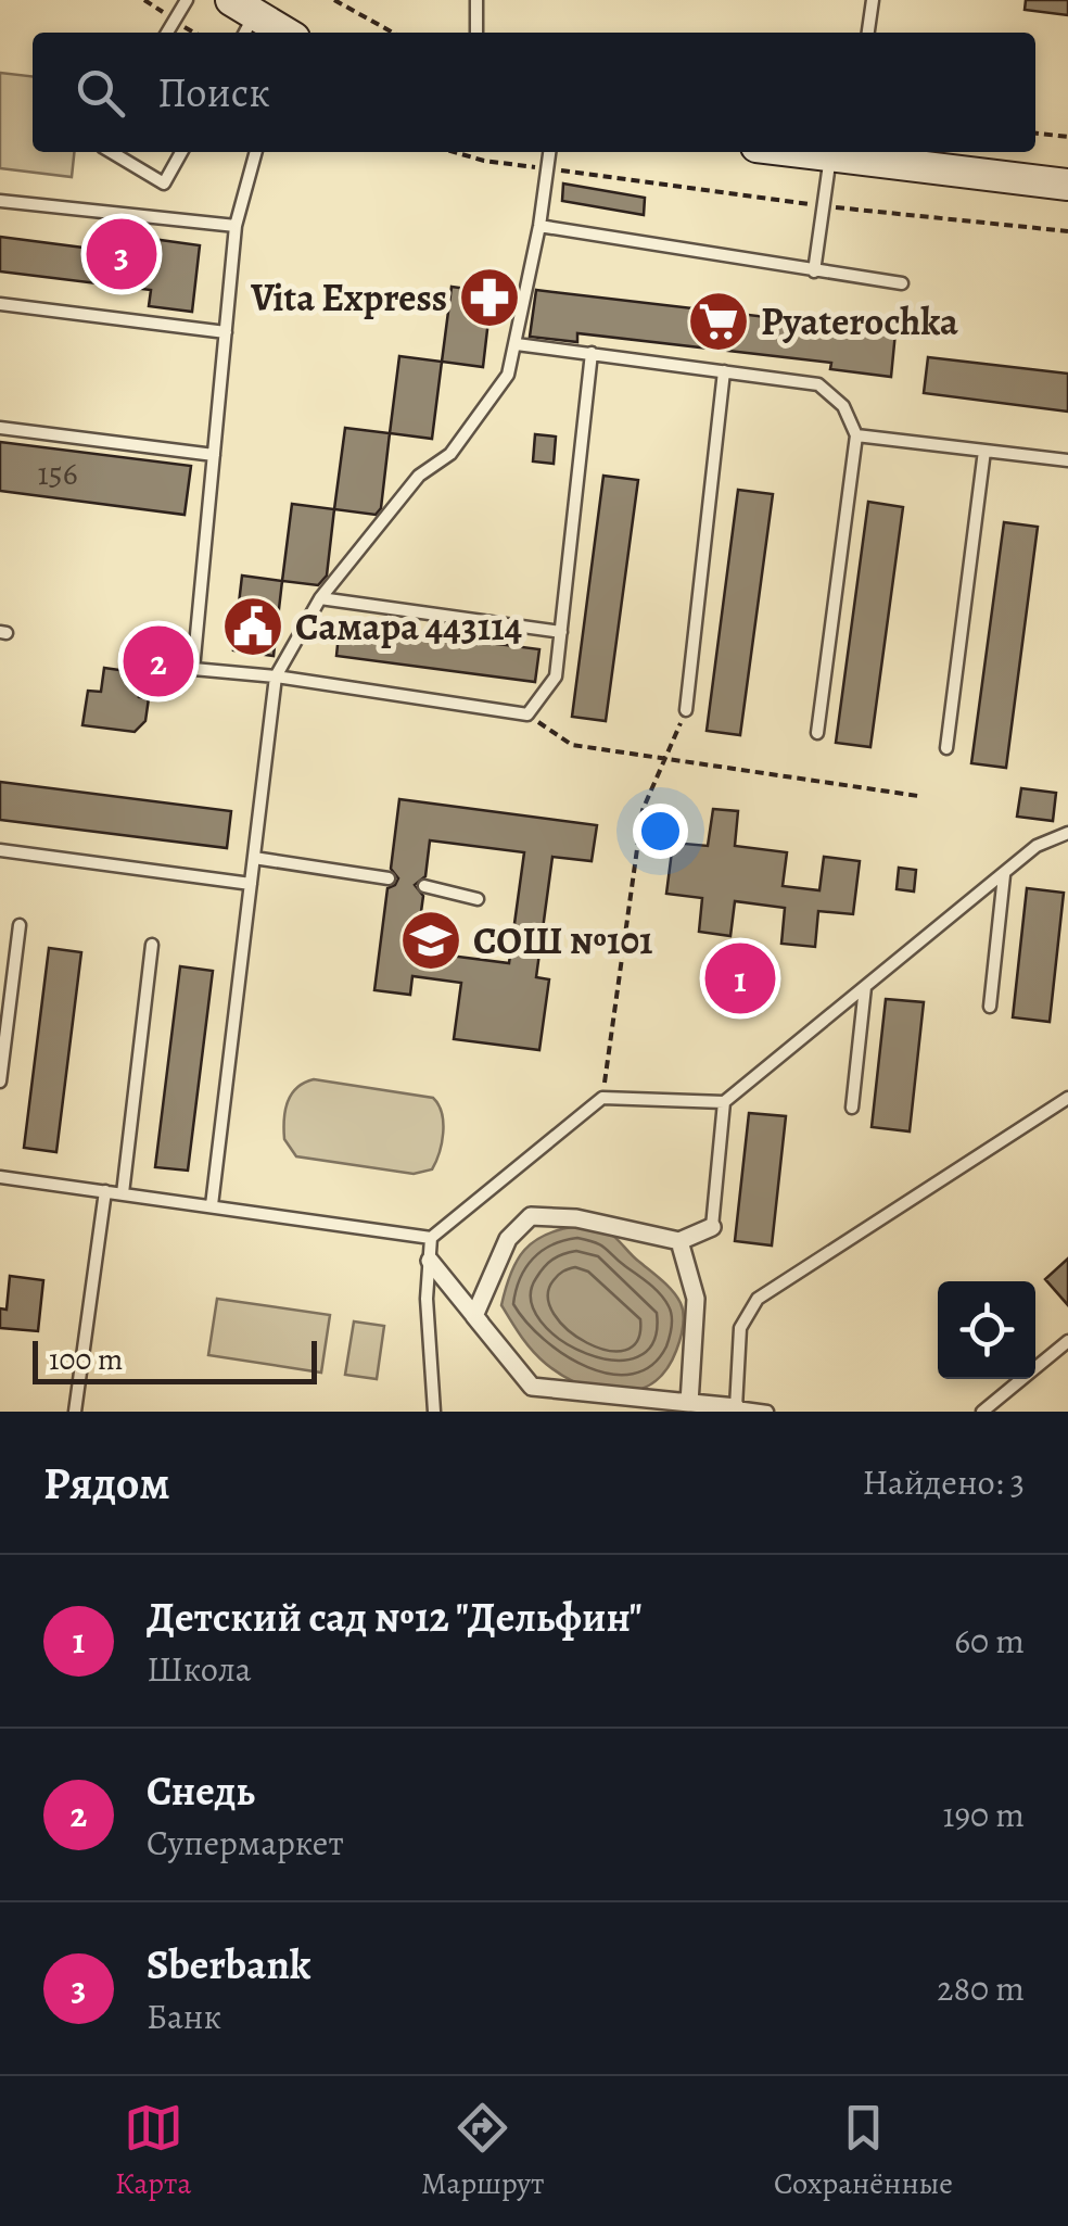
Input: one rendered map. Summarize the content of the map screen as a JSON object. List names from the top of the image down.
{
  "places": {
    "pharmacy": ["Vita Express"],
    "supermarket": ["Pyaterochka"],
    "public building": ["Самара 443114"],
    "school or university": ["СОШ №101"]
  },
  "house_numbers": ["156"],
  "scale_bar": "100 m",
  "page": {
    "search": "Поиск",
    "pins": ["3", "2", "1"],
    "scale": "100 m",
    "heading": ["Рядом", "Найдено: 3"],
    "list": [
      {
        "mark": "1",
        "name": "Детский сад №12 \"Дельфин\"",
        "note": "Школа",
        "value": "60 m"
      },
      {
        "mark": "2",
        "name": "Снедь",
        "note": "Супермаркет",
        "value": "190 m"
      },
      {
        "mark": "3",
        "name": "Sberbank",
        "note": "Банк",
        "value": "280 m"
      }
    ],
    "nav": ["Карта", "Маршрут", "Сохранённые"]
  }
}
